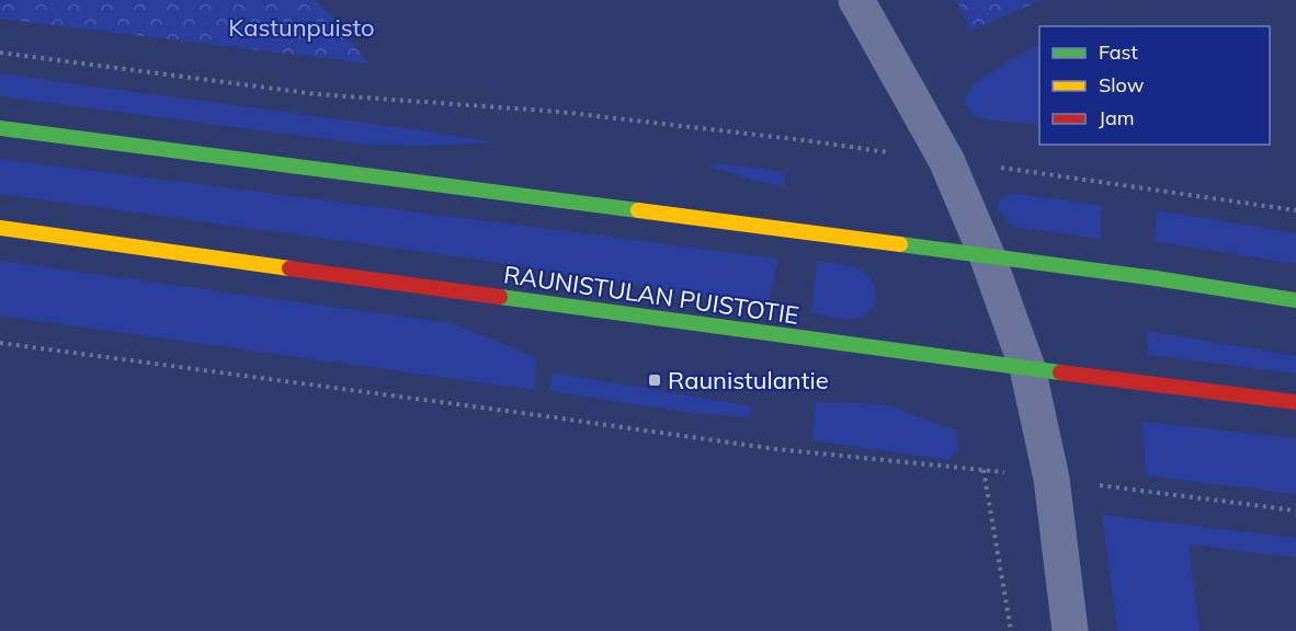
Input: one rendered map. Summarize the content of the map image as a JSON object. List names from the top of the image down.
{
  "streets": {
    "main road": ["RAUNISTULAN PUISTOTIE"]
  },
  "parks": ["Kastunpuisto"],
  "places": {
    "transit": ["Raunistulantie"]
  },
  "legend": ["Fast", "Slow", "Jam"]
}
